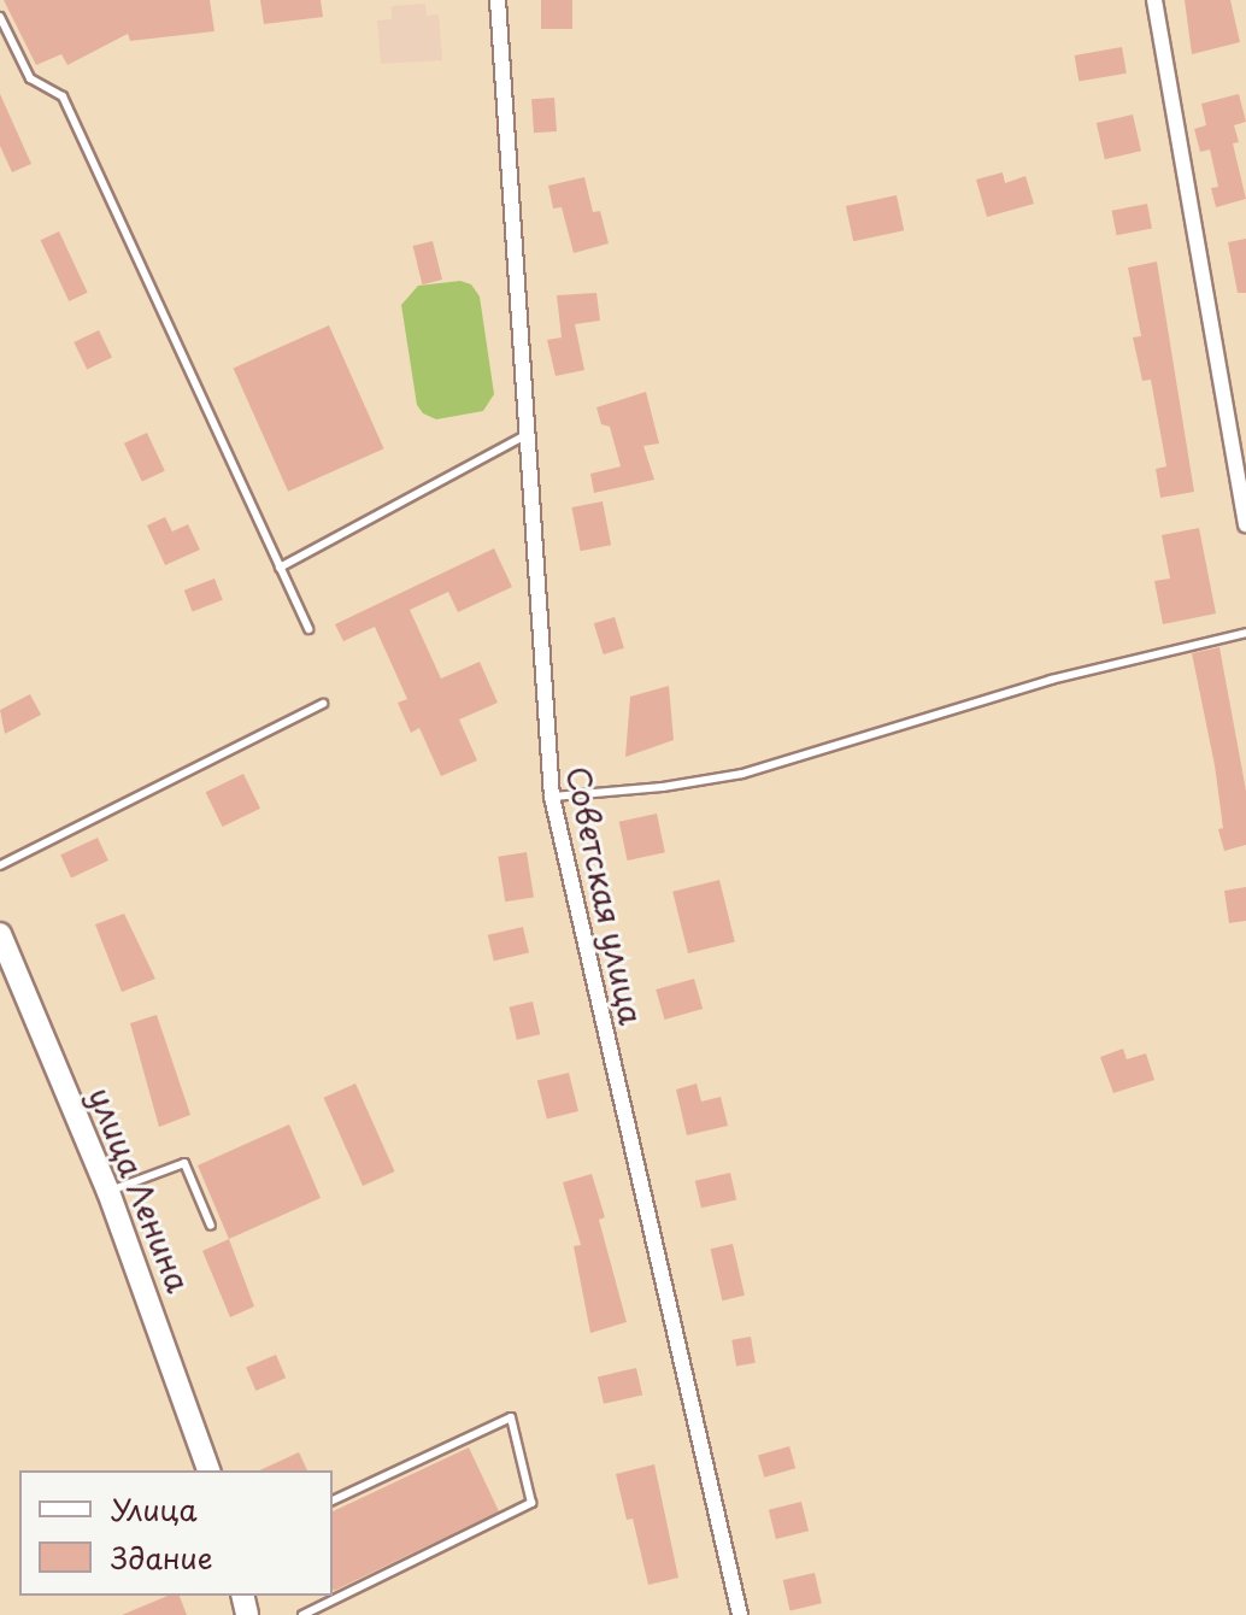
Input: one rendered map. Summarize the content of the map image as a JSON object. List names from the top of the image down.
{
  "streets": {
    "street": ["Советская улица", "улица Ленина"]
  },
  "legend": ["Улица", "Здание"]
}
